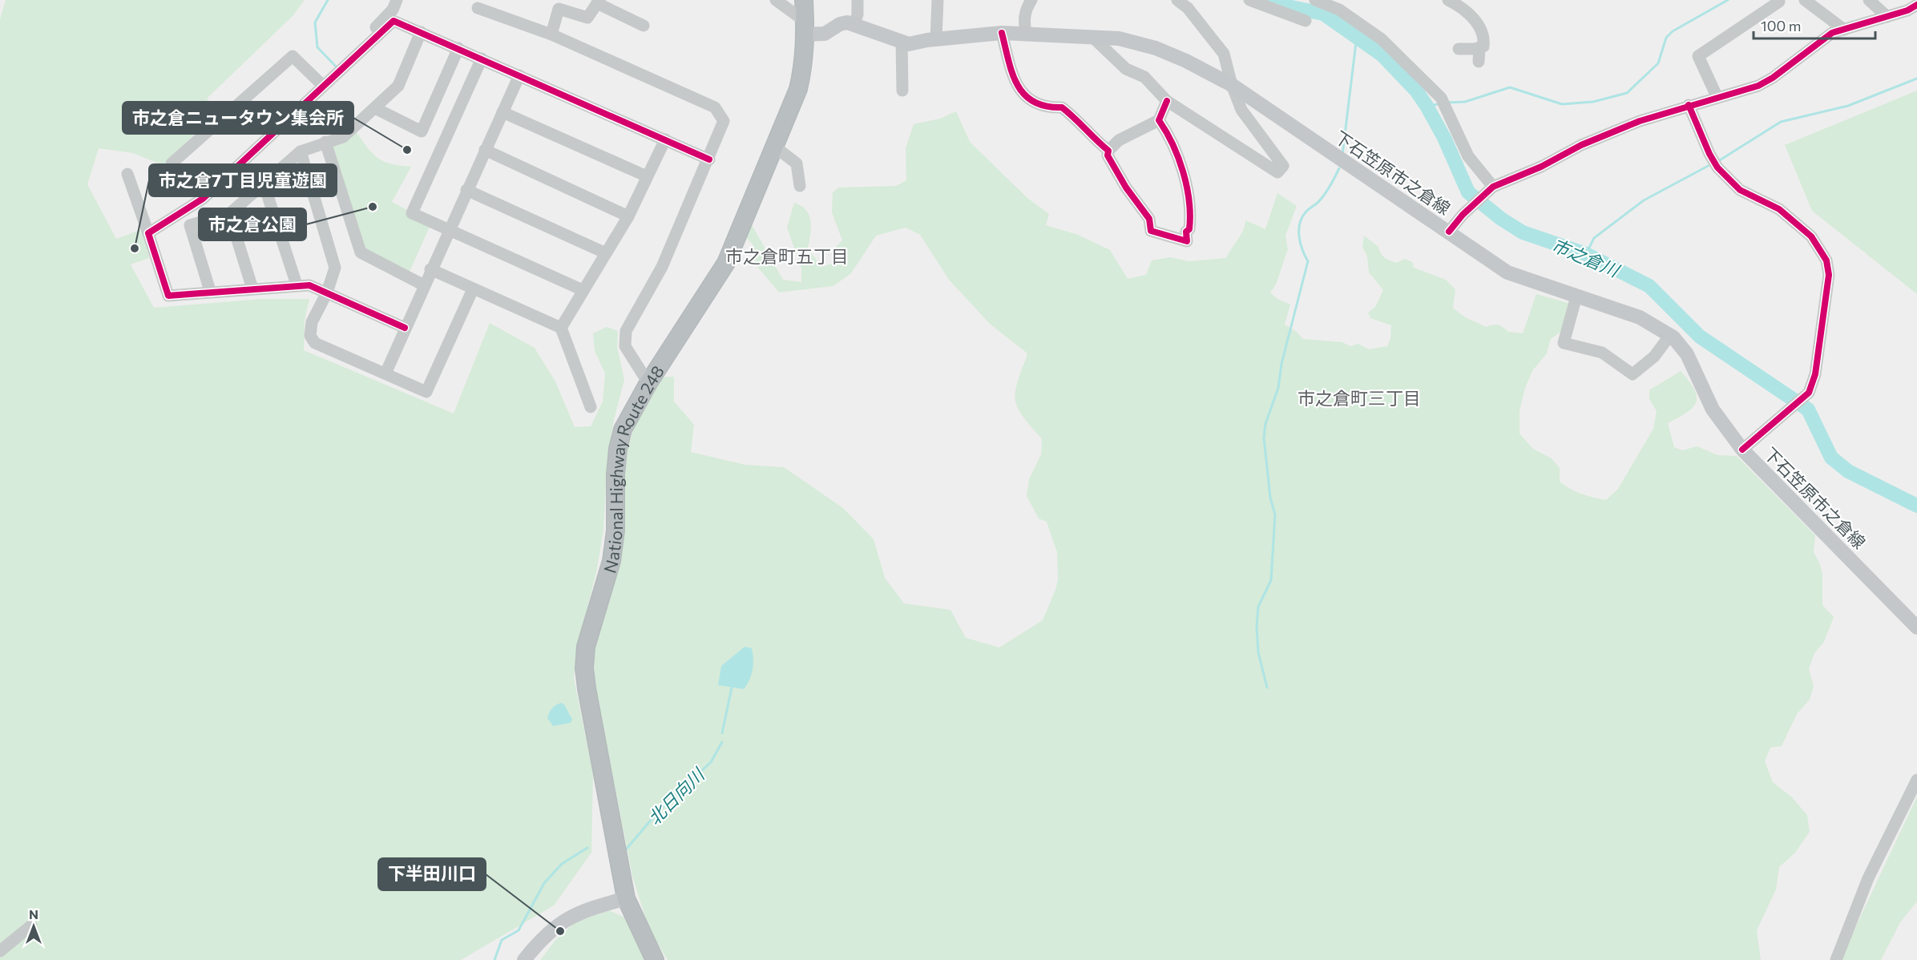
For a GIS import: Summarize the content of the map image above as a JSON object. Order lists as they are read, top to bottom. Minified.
{"streets":{"highway":["National Highway Route 248"],"main road":["下石笠原市之倉線"]},"districts":["市之倉町五丁目","市之倉町三丁目"],"water":["市之倉川","北日向川"],"places":["市之倉ニュータウン集会所","市之倉公園","市之倉7丁目児童遊園","下半田川口"],"scale_bar":"100 m","north":"top"}
